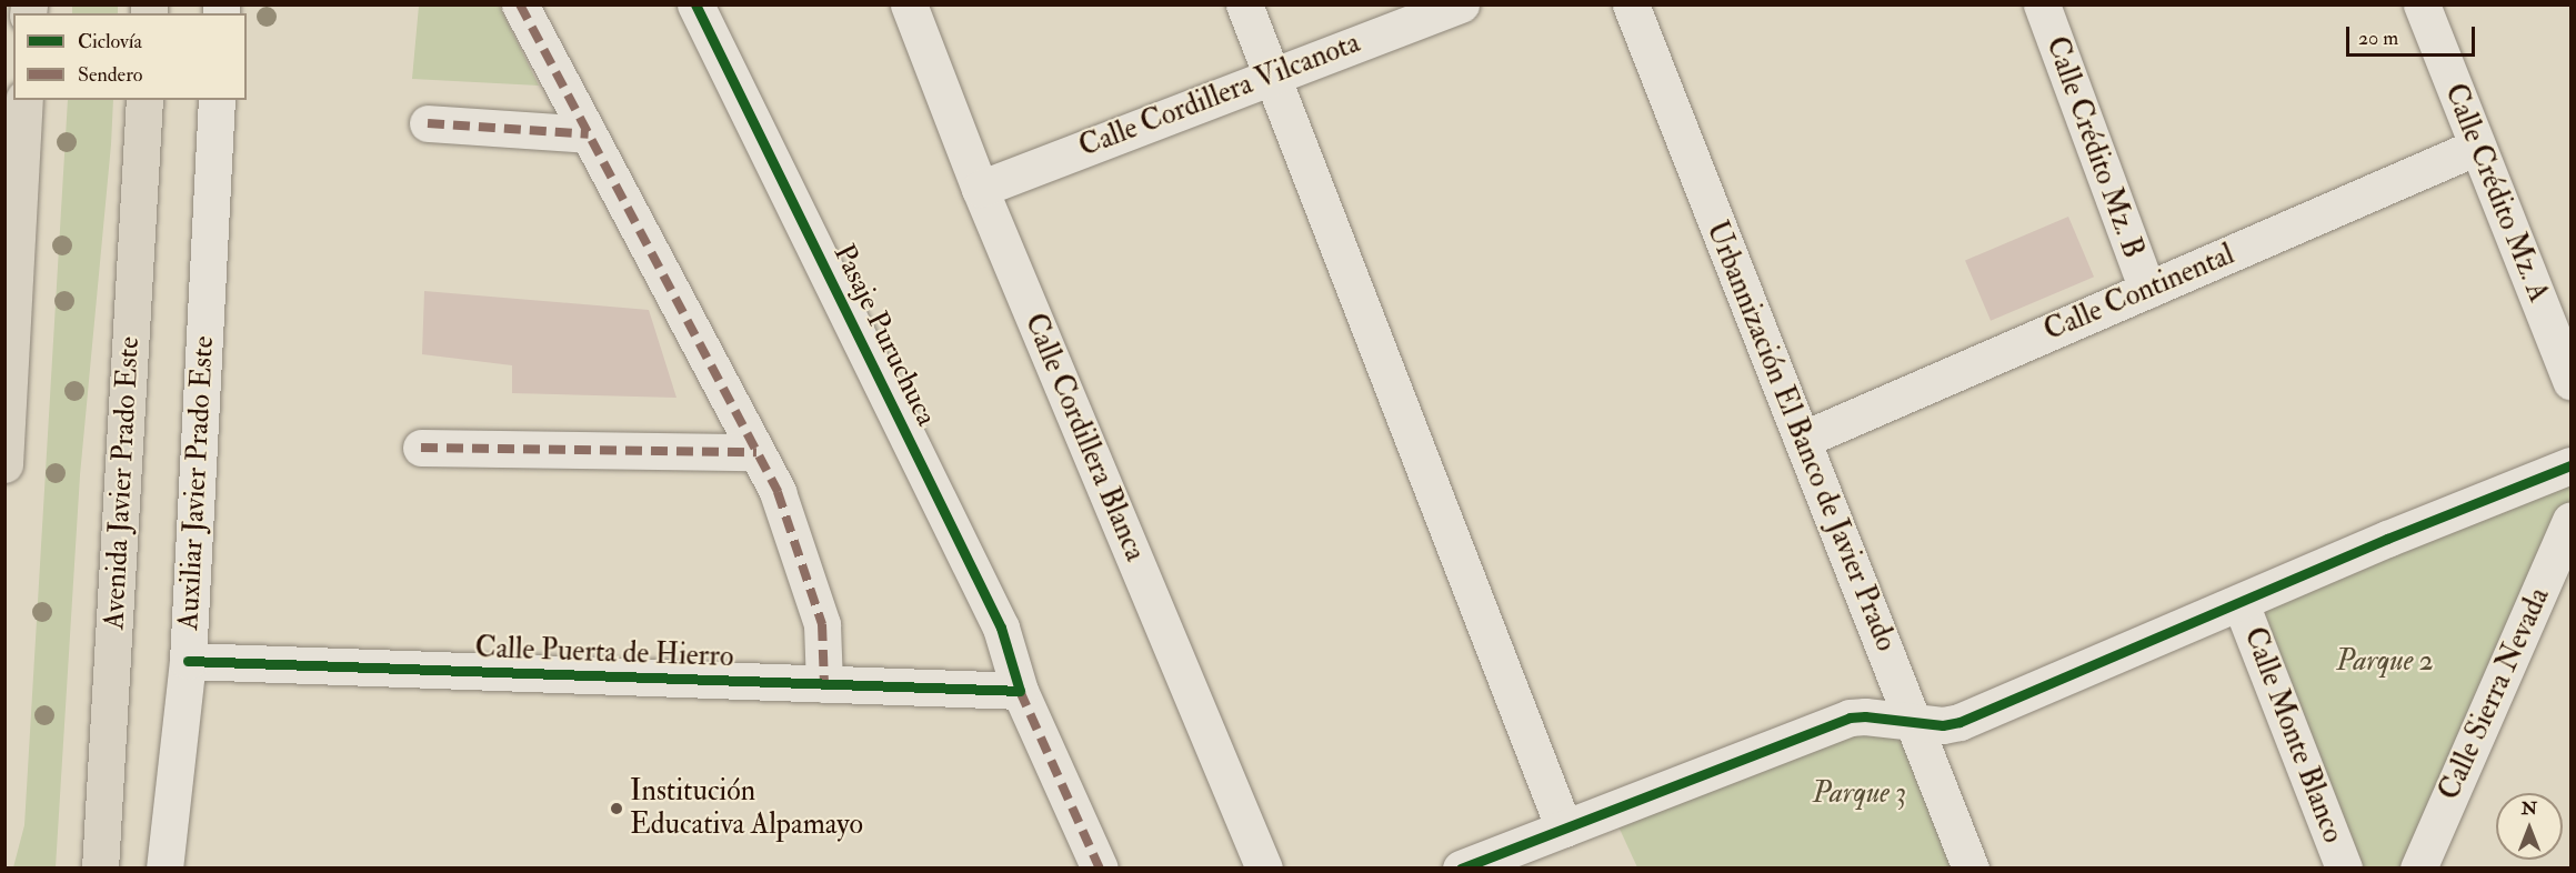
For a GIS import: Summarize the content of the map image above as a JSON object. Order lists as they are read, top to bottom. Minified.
{"streets":{"main road":["Avenida Javier Prado Este"],"street":["Calle Cordillera Vilcanota","Calle Crédito Mz. B","Calle Crédito Mz. A","Calle Continental","Pasaje Puruchuca","Urbannización El Banco de Javier Prado","Calle Cordillera Blanca","Auxiliar Javier Prado Este","Calle Puerta de Hierro","Calle Sierra Nevada","Calle Monte Blanco"]},"crossings":[["Calle Cordillera Vilcanota","Calle Cordillera Blanca"],["Calle Crédito Mz. B","Calle Continental"],["Calle Crédito Mz. A","Calle Continental"],["Calle Continental","Urbannización El Banco de Javier Prado"],["Pasaje Puruchuca","Calle Puerta de Hierro"],["Auxiliar Javier Prado Este","Calle Puerta de Hierro"]],"parks":["Parque 2","Parque 3"],"places":["Institución Educativa Alpamayo"],"legend":["Ciclovía","Sendero"],"scale_bar":"20 m","north":"top"}
